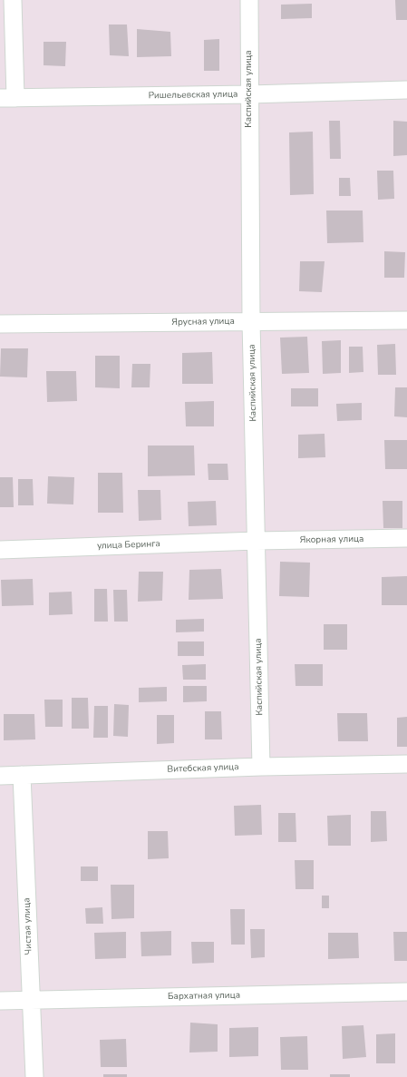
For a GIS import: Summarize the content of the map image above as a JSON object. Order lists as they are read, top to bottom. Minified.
{"streets":{"street":["Каспийская улица","Ришельевская улица","Ярусная улица","Якорная улица","улица Беринга","Витебская улица","Чистая улица","Бархатная улица"]},"crossings":[["Каспийская улица","Ришельевская улица"],["Каспийская улица","Ярусная улица"],["Каспийская улица","Якорная улица"],["Каспийская улица","улица Беринга"],["Каспийская улица","Витебская улица"],["Якорная улица","улица Беринга"],["Витебская улица","Чистая улица"],["Чистая улица","Бархатная улица"]]}
